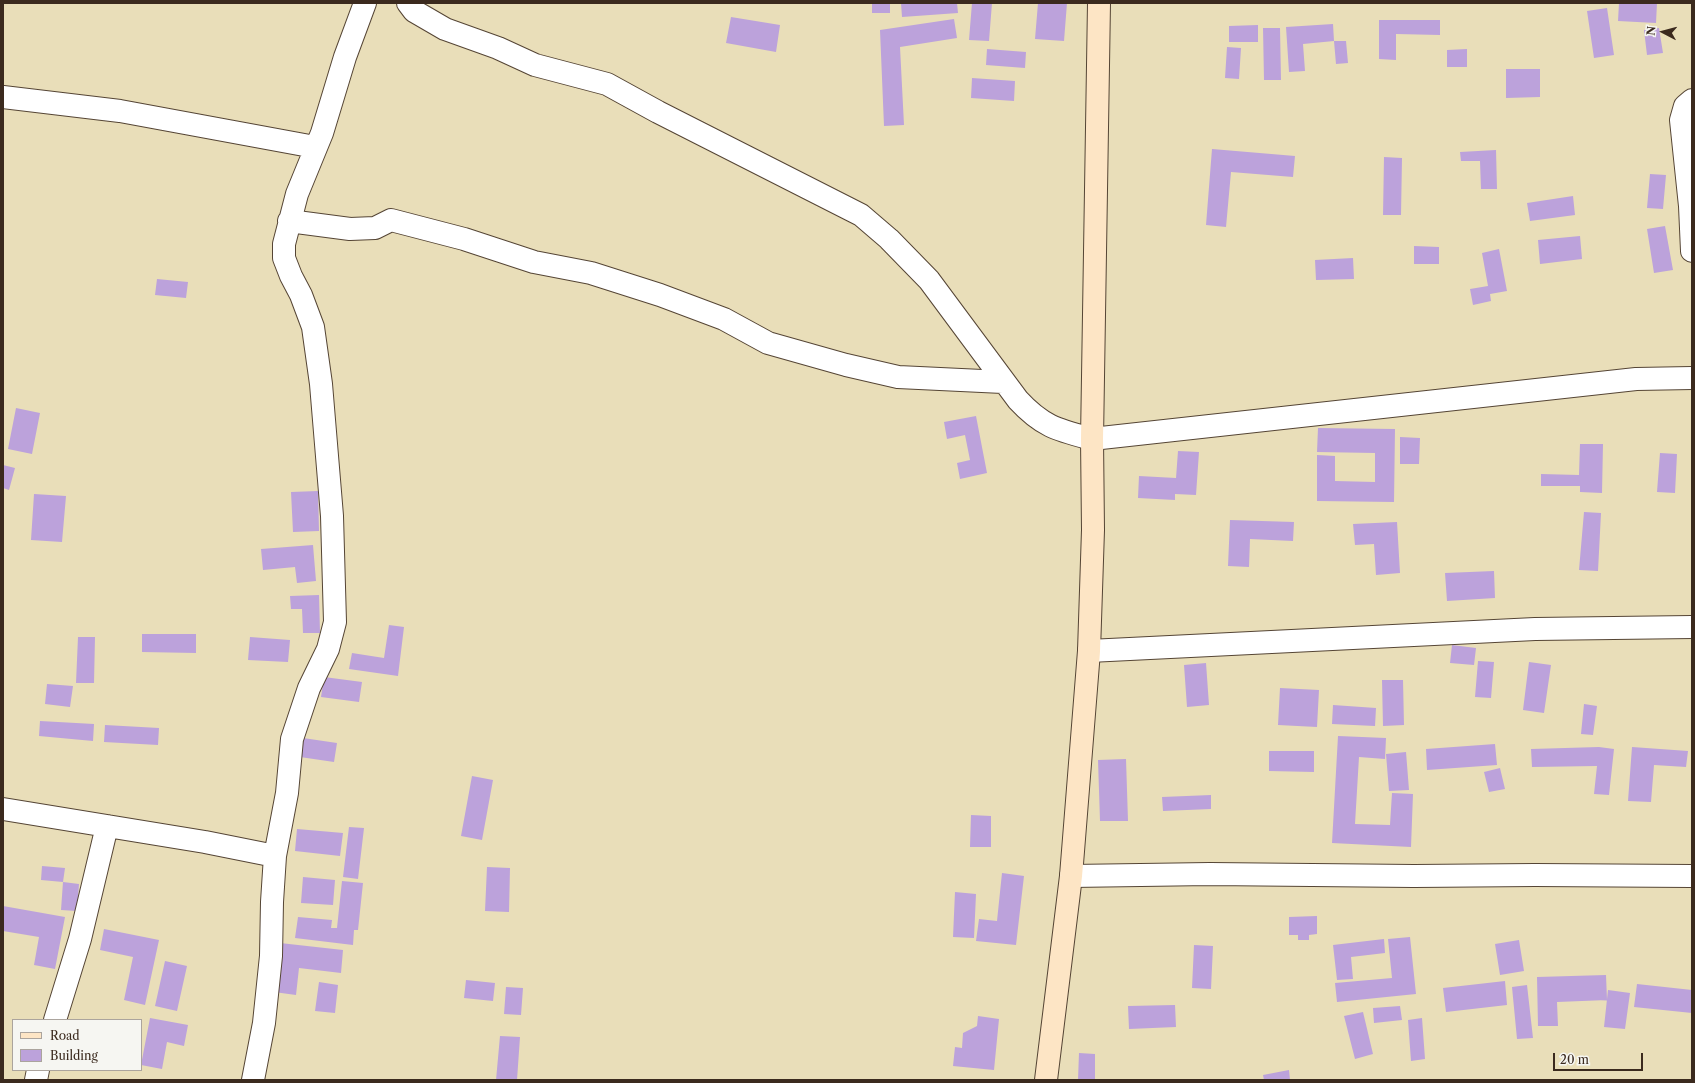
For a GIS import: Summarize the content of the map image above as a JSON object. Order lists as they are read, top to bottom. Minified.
{"legend":["Road","Building"],"scale_bar":"20 m","north":"left"}
